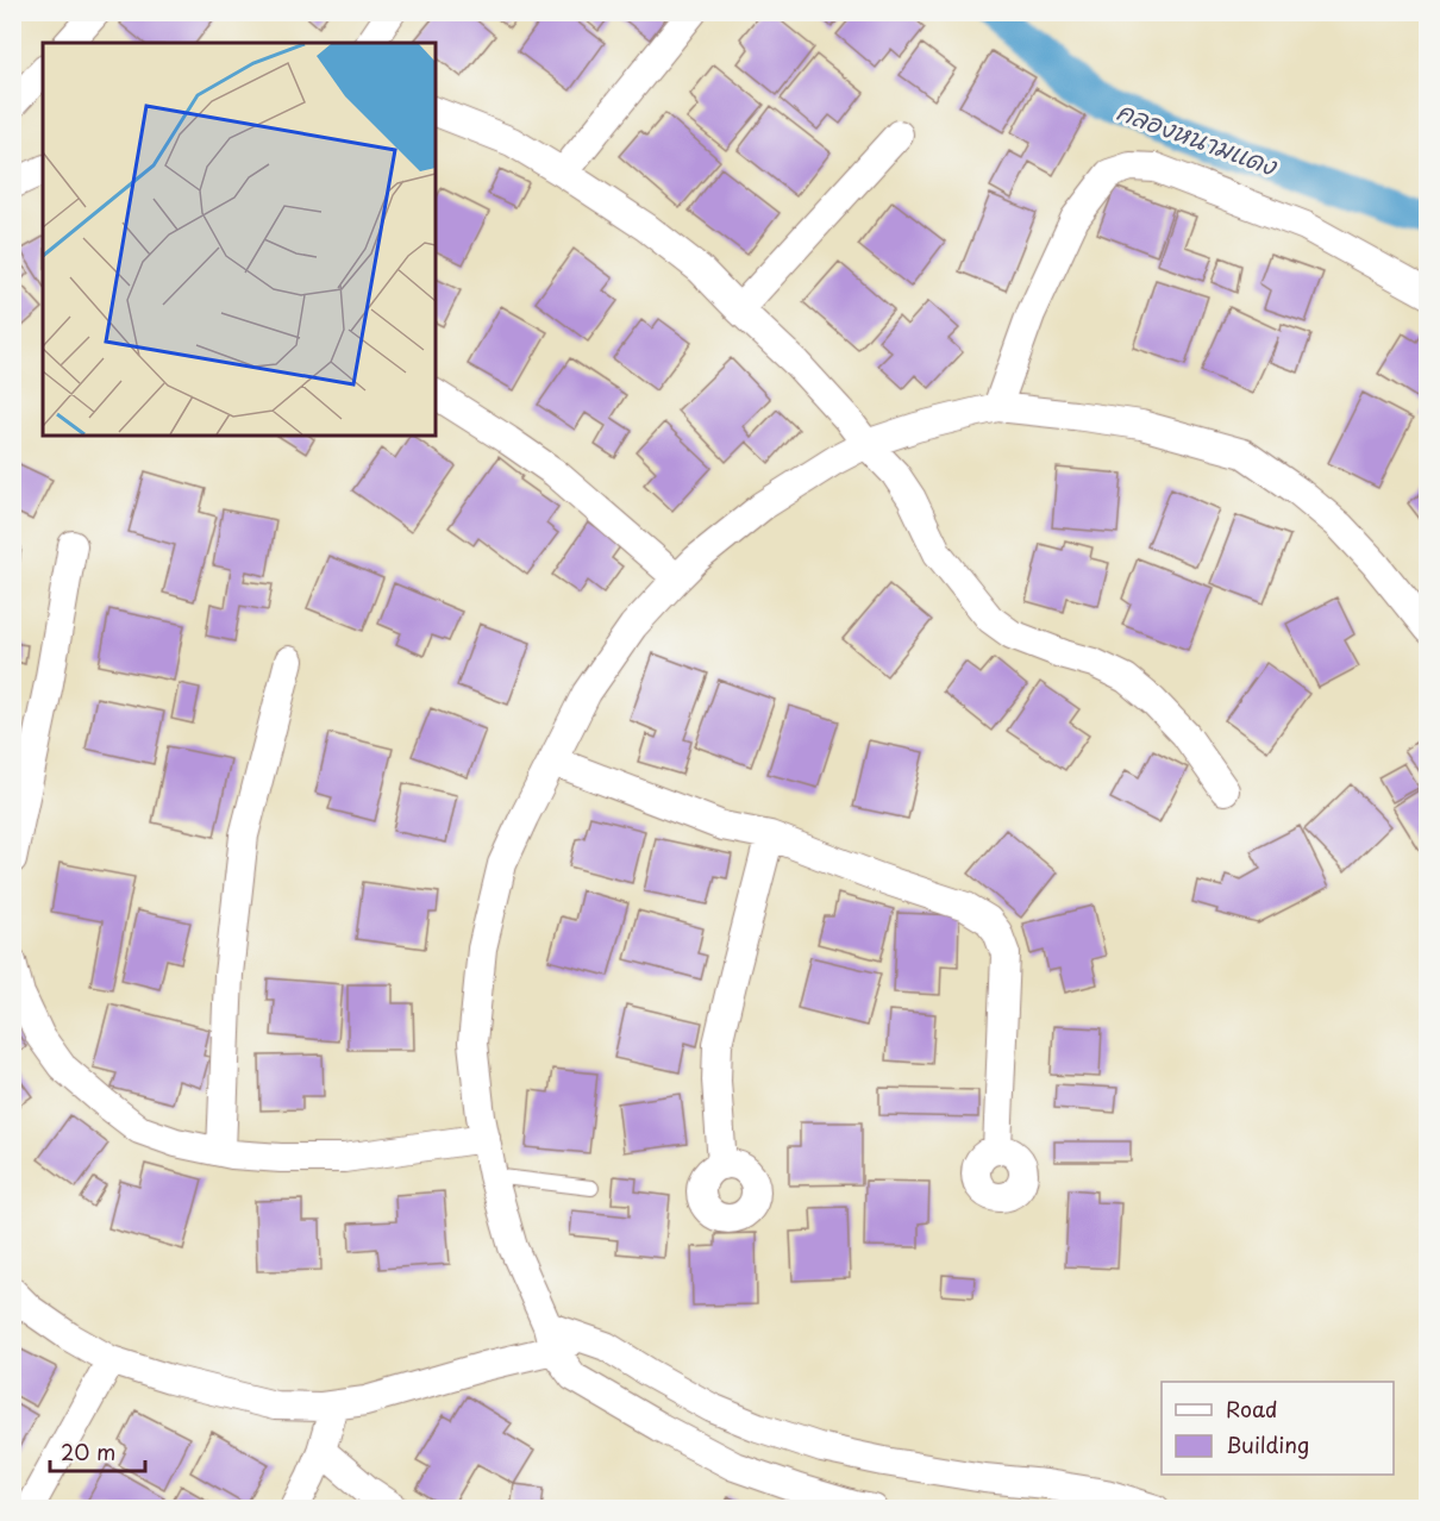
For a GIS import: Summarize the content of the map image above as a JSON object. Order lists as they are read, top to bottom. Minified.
{"water":["คลองหนามแดง"],"legend":["Road","Building"],"scale_bar":"20 m"}
